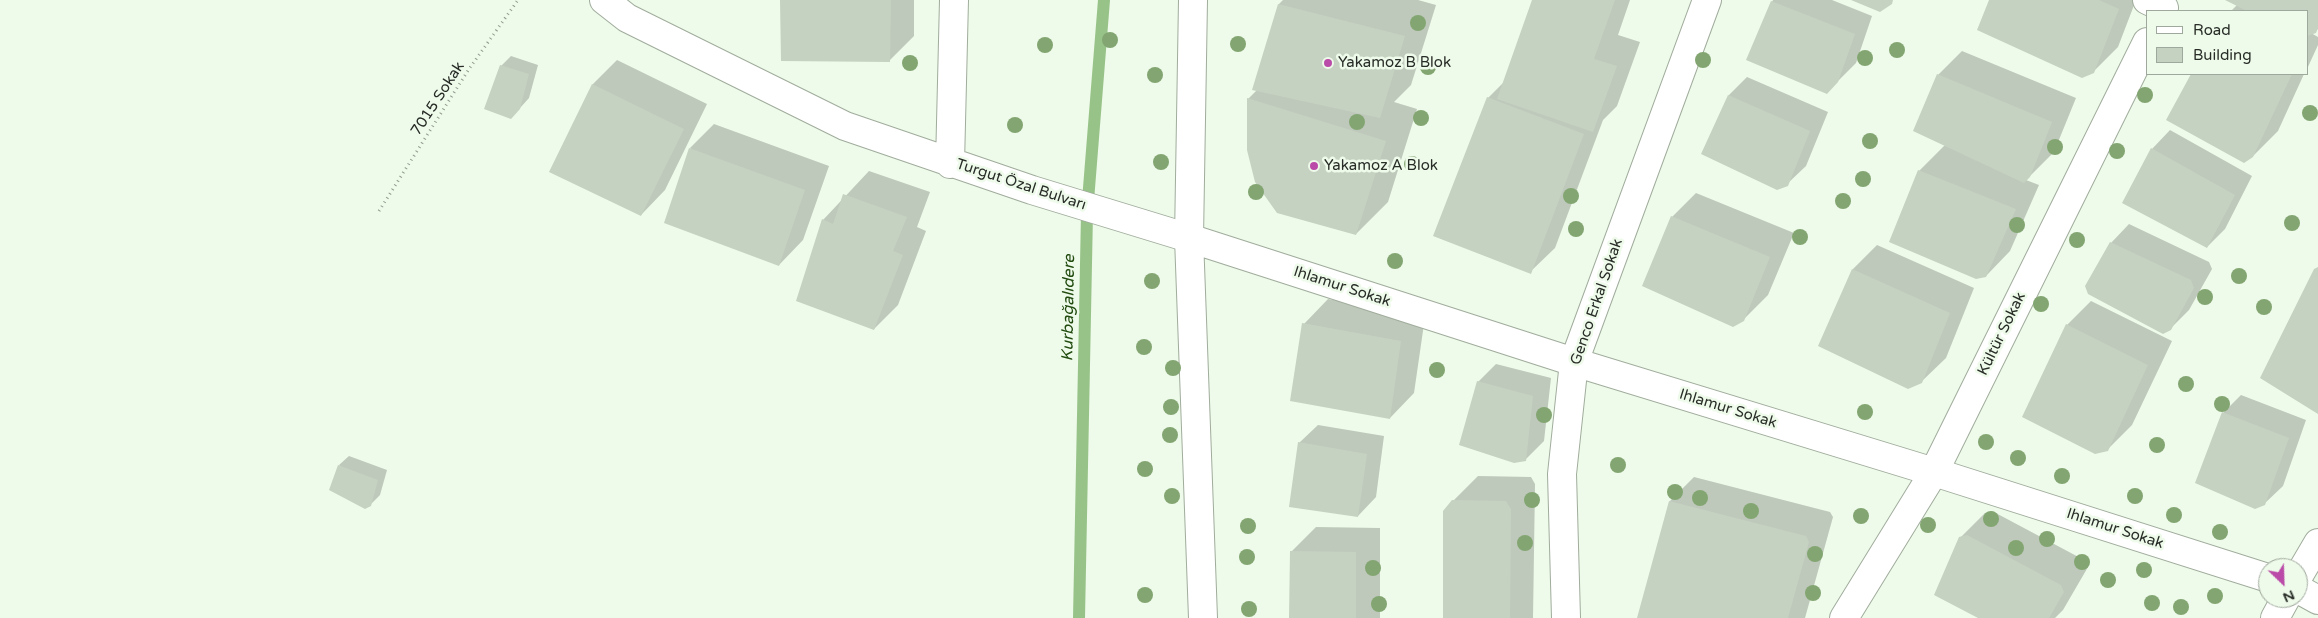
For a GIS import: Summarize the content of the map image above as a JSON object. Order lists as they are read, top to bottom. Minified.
{"streets":{"street":["Turgut Özal Bulvarı","Ihlamur Sokak","Genco Erkal Sokak","Kültür Sokak"],"path":["7015 Sokak"]},"crossings":[["Turgut Özal Bulvarı","Ihlamur Sokak"],["Ihlamur Sokak","Genco Erkal Sokak"],["Ihlamur Sokak","Kültür Sokak"]],"water":["Kurbağalıdere"],"places":["Yakamoz B Blok","Yakamoz A Blok"],"legend":["Road","Building"],"north":"bottom right"}
